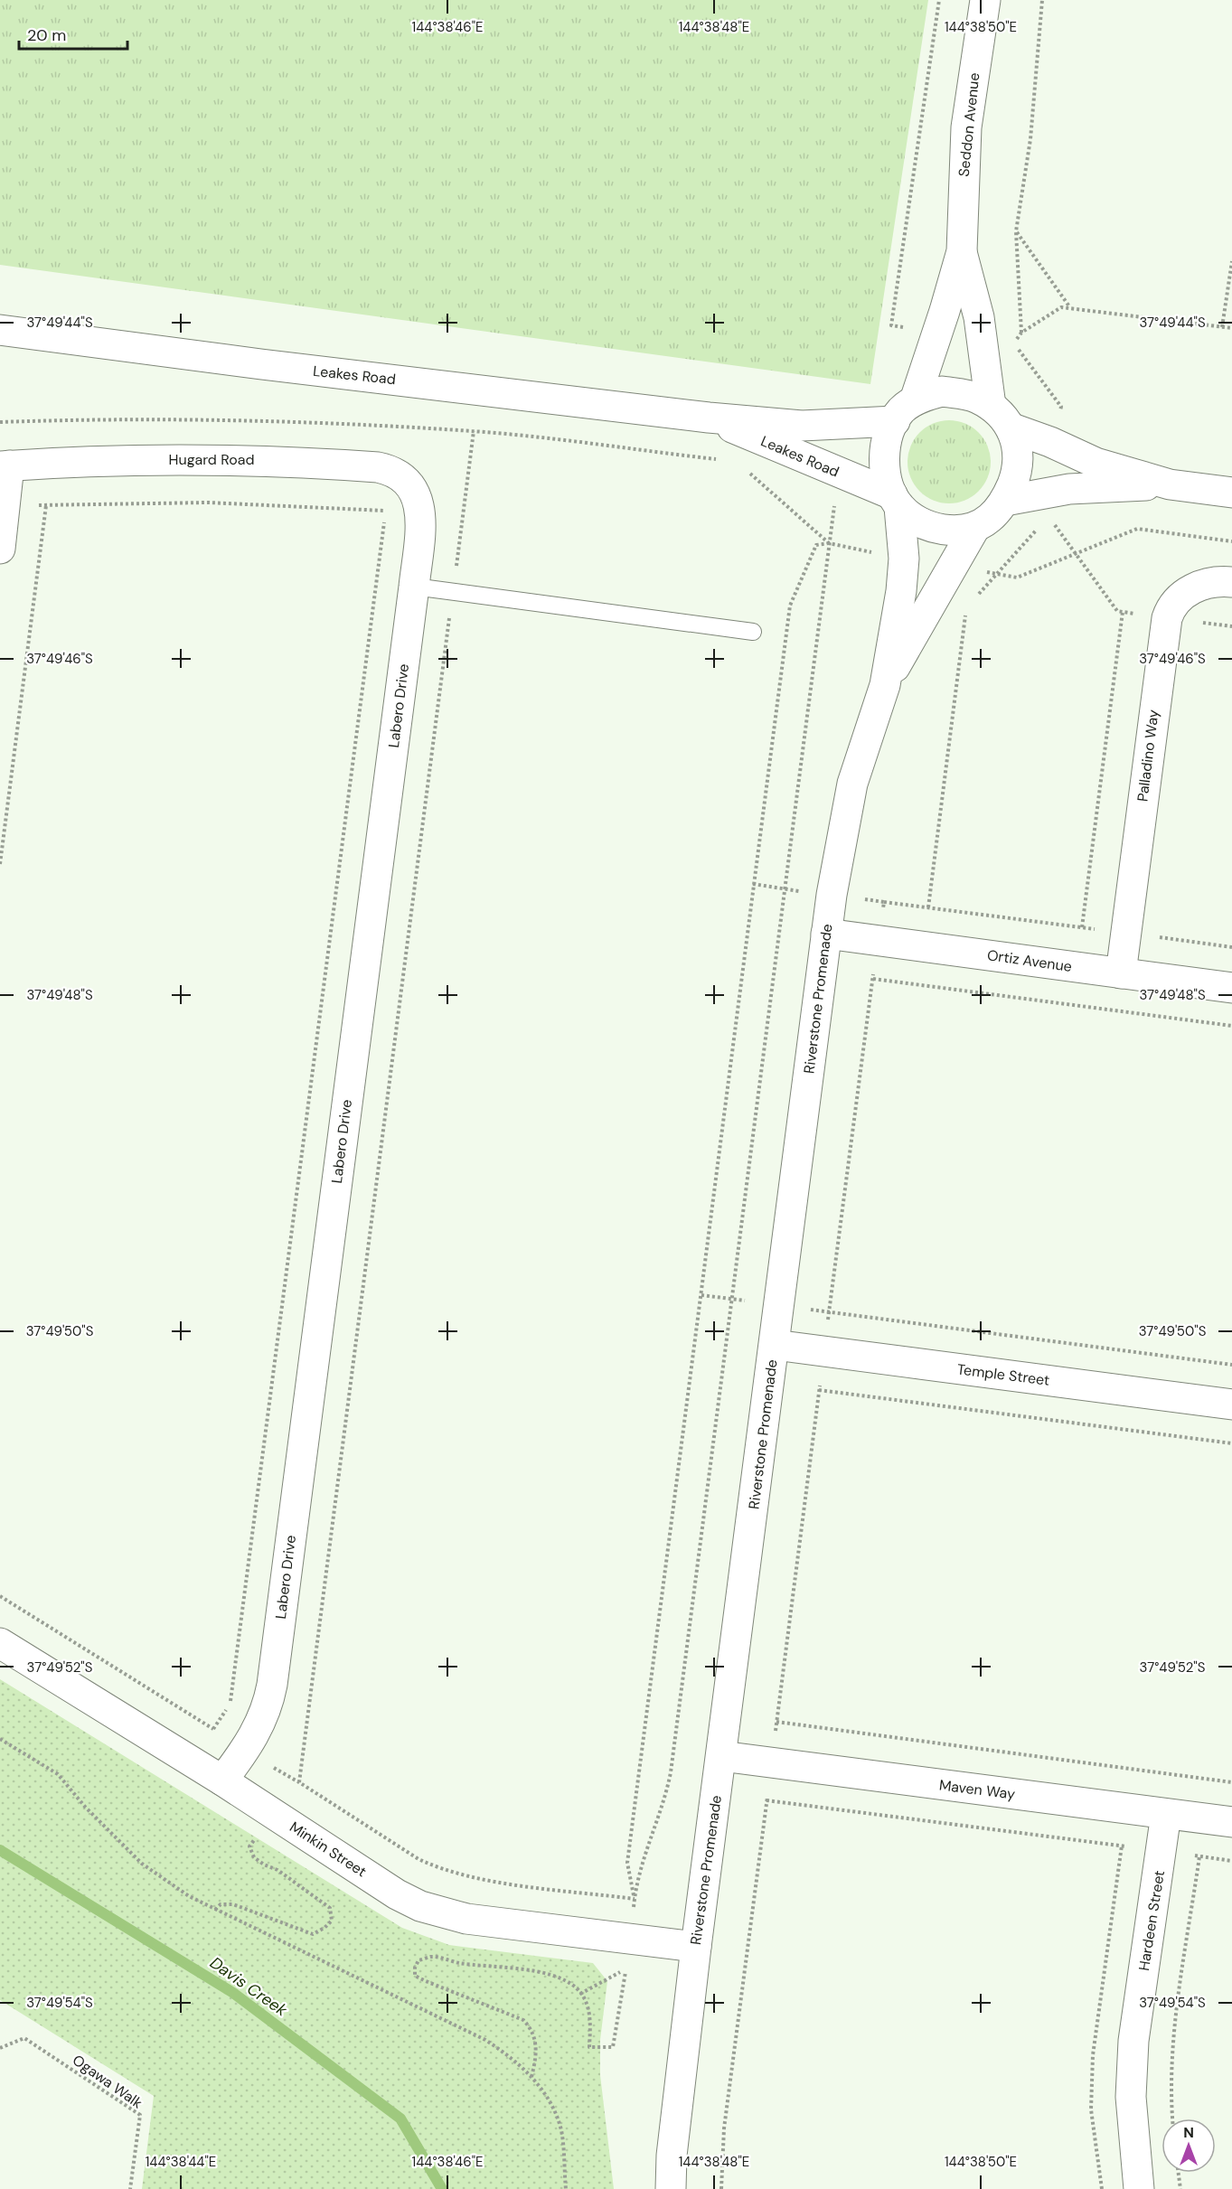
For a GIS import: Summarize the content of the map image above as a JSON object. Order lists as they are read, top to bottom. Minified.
{"streets":{"street":["Seddon Avenue","Leakes Road","Hugard Road","Labero Drive","Palladino Way","Ortiz Avenue","Riverstone Promenade","Temple Street","Maven Way","Minkin Street","Hardeen Street"],"path":["Ogawa Walk"]},"crossings":[["Seddon Avenue","Leakes Road"],["Seddon Avenue","Riverstone Promenade"],["Leakes Road","Riverstone Promenade"],["Hugard Road","Labero Drive"],["Labero Drive","Minkin Street"],["Palladino Way","Ortiz Avenue"],["Ortiz Avenue","Riverstone Promenade"],["Riverstone Promenade","Temple Street"],["Riverstone Promenade","Maven Way"],["Riverstone Promenade","Minkin Street"],["Maven Way","Hardeen Street"]],"water":["Davis Creek"],"scale_bar":"20 m","north":"top","coordinates":["144°38'46\"E","144°38'48\"E","144°38'50\"E","37°49'44\"S","37°49'46\"S","37°49'48\"S","37°49'50\"S","37°49'52\"S","37°49'54\"S","144°38'44\"E"]}
